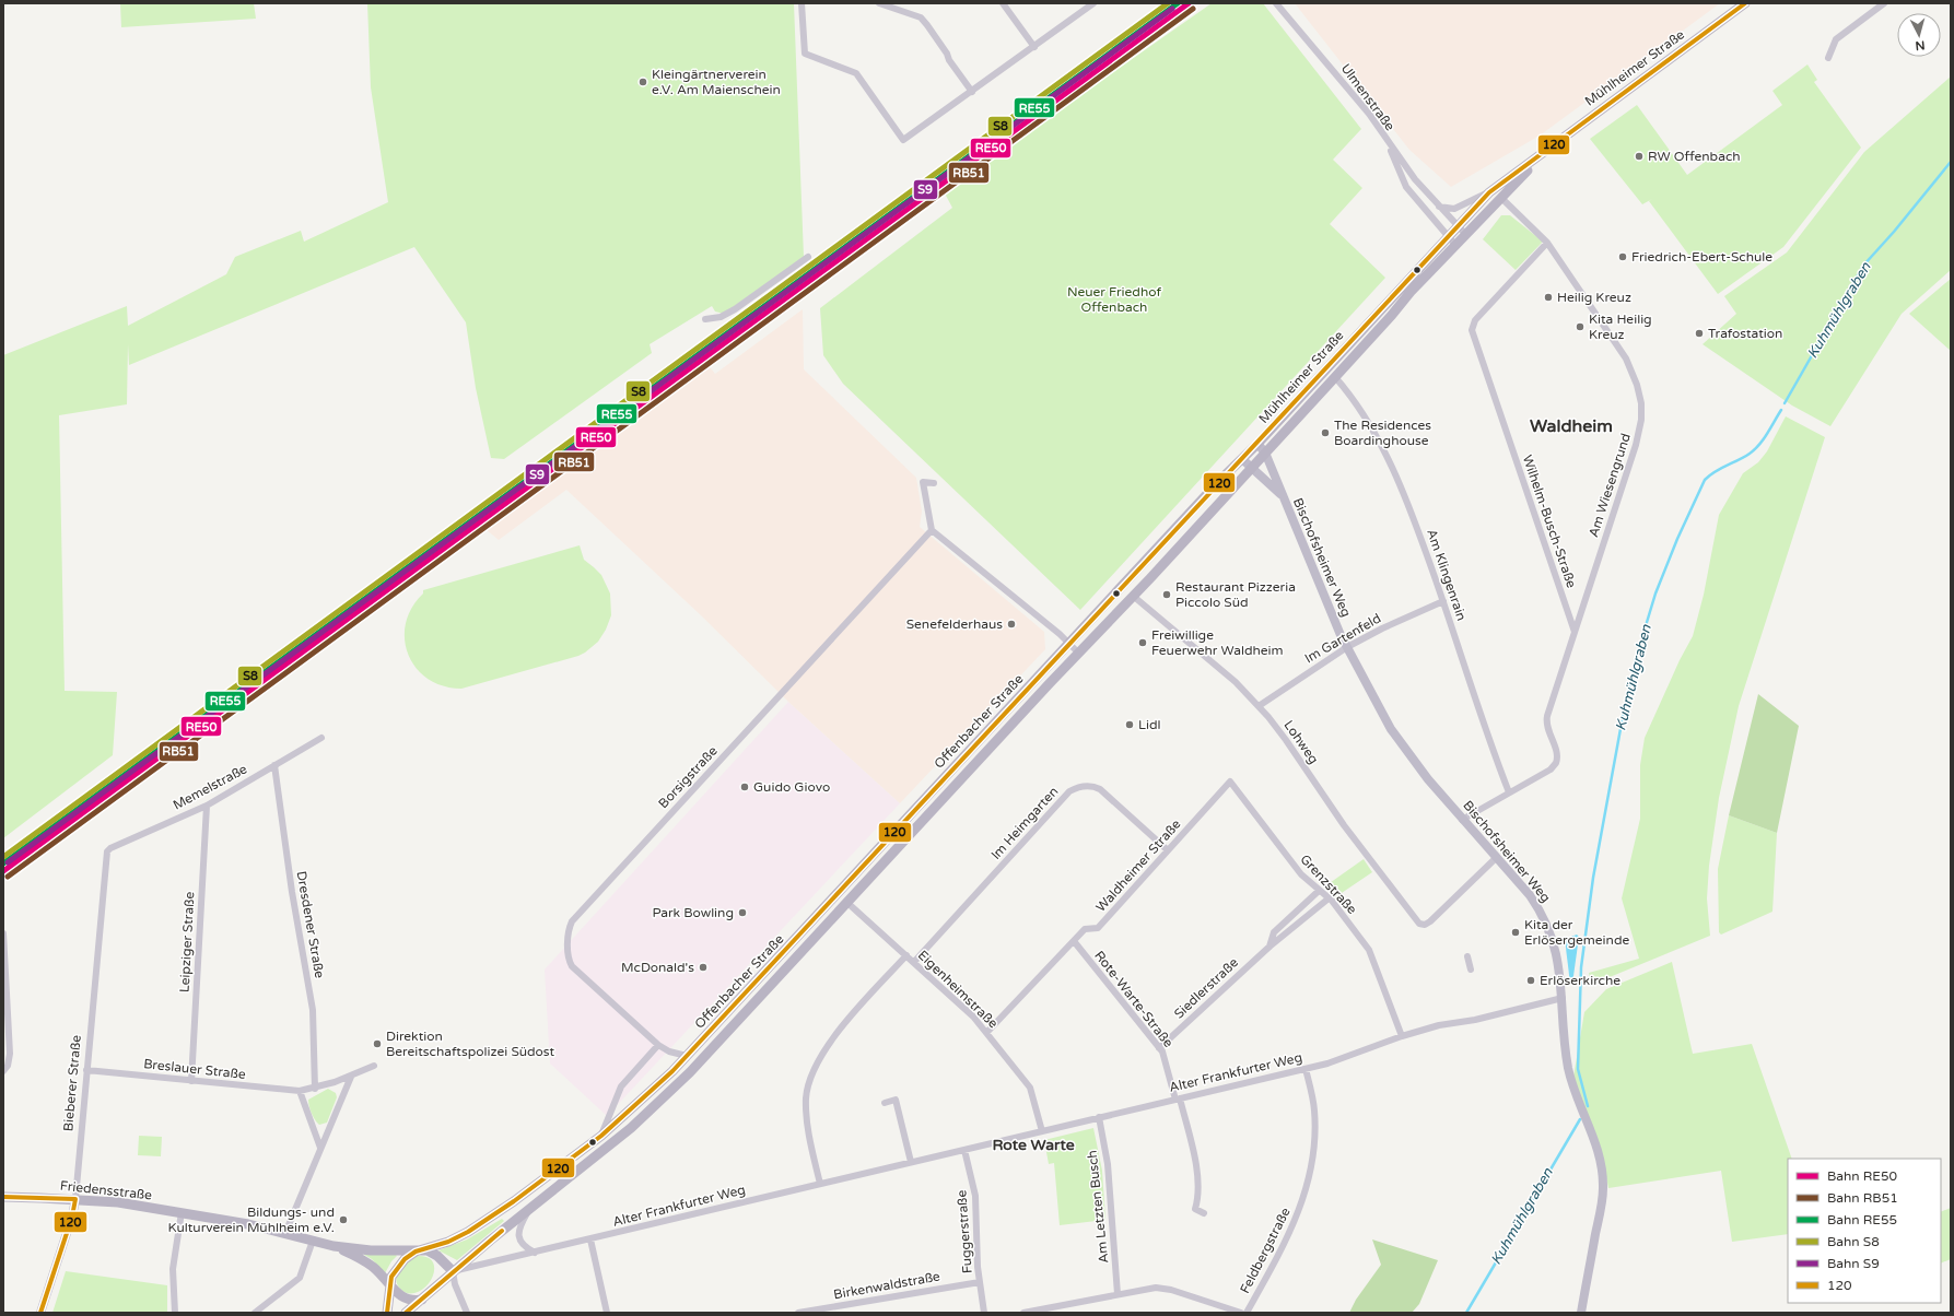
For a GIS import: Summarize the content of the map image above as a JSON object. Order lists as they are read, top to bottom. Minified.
{"streets":{"main road":["Mühlheimer Straße","Offenbacher Straße","Friedensstraße"],"street":["Ulmenstraße","Am Wiesengrund","Wilhelm-Busch-Straße","Bischofsheimer Weg","Am Klingenrain","Im Gartenfeld","Lohweg","Borsigstraße","Memelstraße","Im Heimgarten","Waldheimer Straße","Grenzstraße","Dresdener Straße","Leipziger Straße","Siedlerstraße","Eigenheimstraße","Rote-Warte-Straße","Breslauer Straße","Alter Frankfurter Weg","Bieberer Straße","Am Letzten Busch","Fuggerstraße","Feldbergstraße","Birkenwaldstraße"]},"crossings":[["Mühlheimer Straße","Ulmenstraße"],["Mühlheimer Straße","Am Wiesengrund"],["Mühlheimer Straße","Bischofsheimer Weg"],["Mühlheimer Straße","Am Klingenrain"],["Mühlheimer Straße","Offenbacher Straße"],["Mühlheimer Straße","Lohweg"],["Am Wiesengrund","Wilhelm-Busch-Straße"],["Am Wiesengrund","Am Klingenrain"],["Bischofsheimer Weg","Im Gartenfeld"],["Bischofsheimer Weg","Lohweg"],["Bischofsheimer Weg","Alter Frankfurter Weg"],["Am Klingenrain","Im Gartenfeld"],["Im Gartenfeld","Lohweg"],["Offenbacher Straße","Borsigstraße"],["Offenbacher Straße","Eigenheimstraße"],["Offenbacher Straße","Alter Frankfurter Weg"],["Offenbacher Straße","Friedensstraße"],["Memelstraße","Dresdener Straße"],["Memelstraße","Leipziger Straße"],["Memelstraße","Bieberer Straße"],["Im Heimgarten","Waldheimer Straße"],["Im Heimgarten","Eigenheimstraße"],["Waldheimer Straße","Grenzstraße"],["Waldheimer Straße","Eigenheimstraße"],["Waldheimer Straße","Rote-Warte-Straße"],["Grenzstraße","Siedlerstraße"],["Grenzstraße","Alter Frankfurter Weg"],["Dresdener Straße","Breslauer Straße"],["Leipziger Straße","Breslauer Straße"],["Siedlerstraße","Rote-Warte-Straße"],["Eigenheimstraße","Alter Frankfurter Weg"],["Rote-Warte-Straße","Alter Frankfurter Weg"],["Breslauer Straße","Bieberer Straße"],["Alter Frankfurter Weg","Friedensstraße"],["Alter Frankfurter Weg","Am Letzten Busch"],["Alter Frankfurter Weg","Fuggerstraße"],["Alter Frankfurter Weg","Feldbergstraße"],["Bieberer Straße","Friedensstraße"],["Fuggerstraße","Birkenwaldstraße"]],"districts":["Waldheim","Rote Warte"],"water":["Kuhmühlgraben"],"parks":["Neuer Friedhof Offenbach"],"places":["Kleingärtnerverein e.V. Am Maienschein","RW Offenbach","Friedrich-Ebert-Schule","Heilig Kreuz","Kita Heilig Kreuz","Trafostation","The Residences Boardinghouse","Restaurant Pizzeria Piccolo Süd","Senefelderhaus","Freiwillige Feuerwehr Waldheim","Lidl","Guido Giovo","Park Bowling","Kita der Erlösergemeinde","McDonald's","Erlöserkirche","Direktion Bereitschaftspolizei Südost","Bildungs- und Kulturverein Mühlheim e.V."],"lines":["rail line RE50","rail line RE55","rail line S8","transit line 120","rail line RB51","rail line S9"],"legend":["Bahn RE50","Bahn RB51","Bahn RE55","Bahn S8","Bahn S9","120"],"north":"bottom"}
